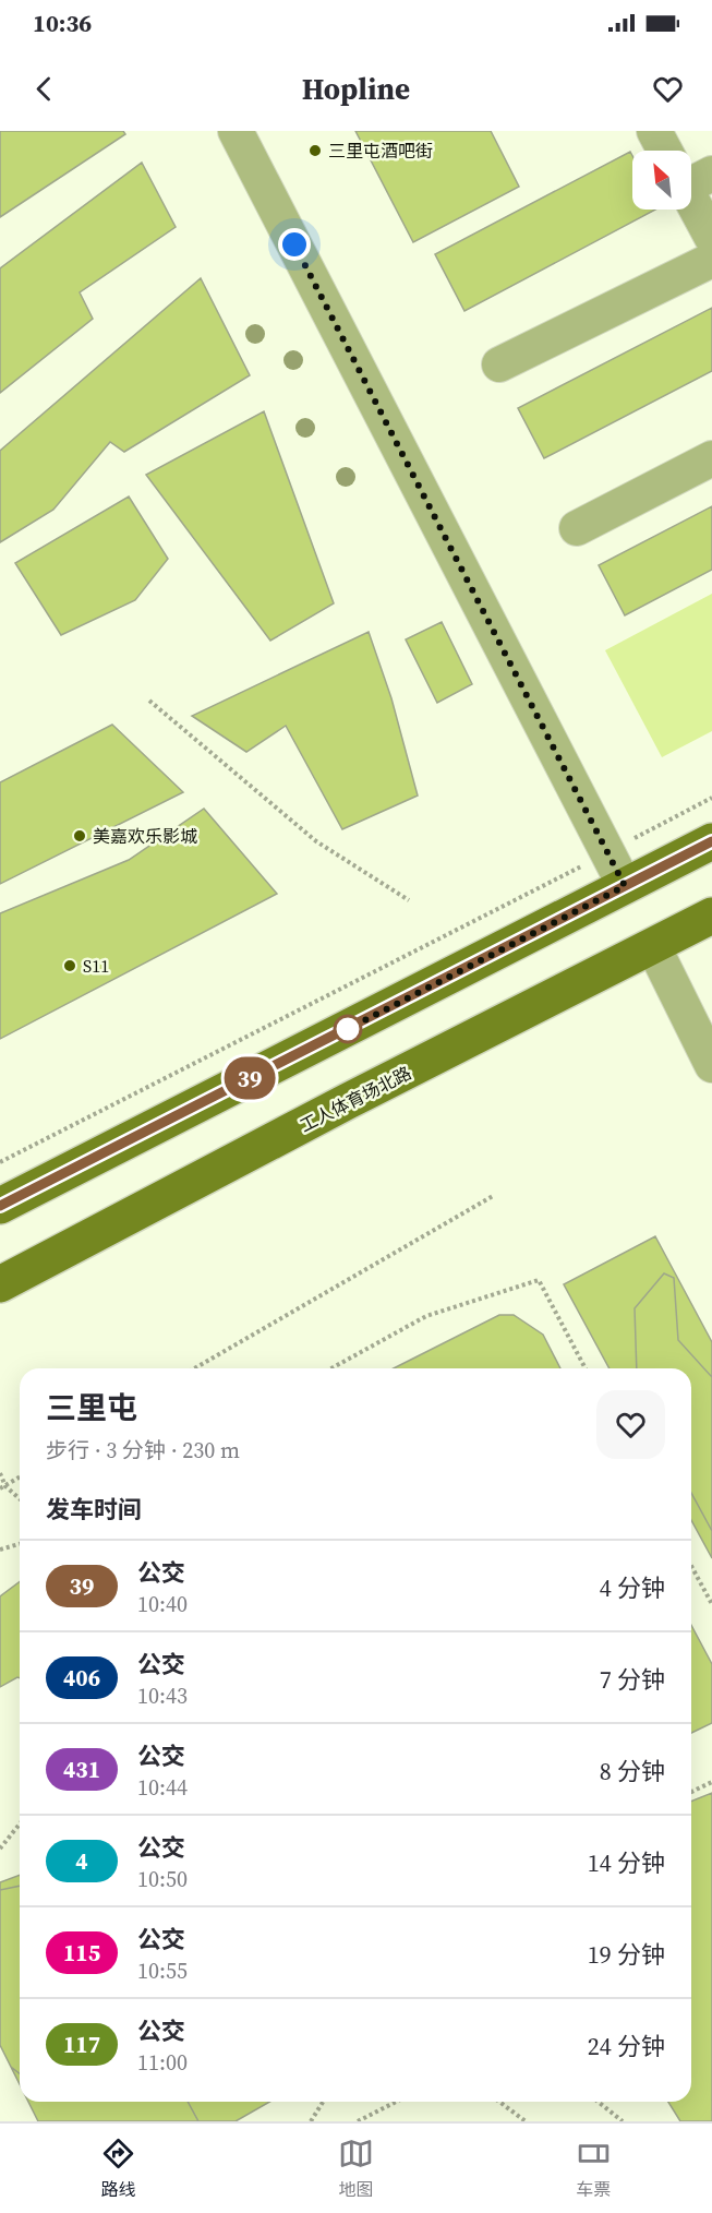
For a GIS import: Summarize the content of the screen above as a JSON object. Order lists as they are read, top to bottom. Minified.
{"streets":{"main road":["工人体育场北路"]},"places":["三里屯酒吧街","美嘉欢乐影城","S11"],"lines":["bus line 39"],"north":"top left","page":{"status":"10:36","header":"Hopline","on_map":"39","heading":[["三里屯","步行 · 3 分钟 · 230 m"],"发车时间"],"list":[{"mark":"39","name":"公交","note":"10:40","value":"4 分钟"},{"mark":"406","name":"公交","note":"10:43","value":"7 分钟"},{"mark":"431","name":"公交","note":"10:44","value":"8 分钟"},{"mark":"4","name":"公交","note":"10:50","value":"14 分钟"},{"mark":"115","name":"公交","note":"10:55","value":"19 分钟"},{"mark":"117","name":"公交","note":"11:00","value":"24 分钟"}],"tabs":["路线","地图","车票"]}}
